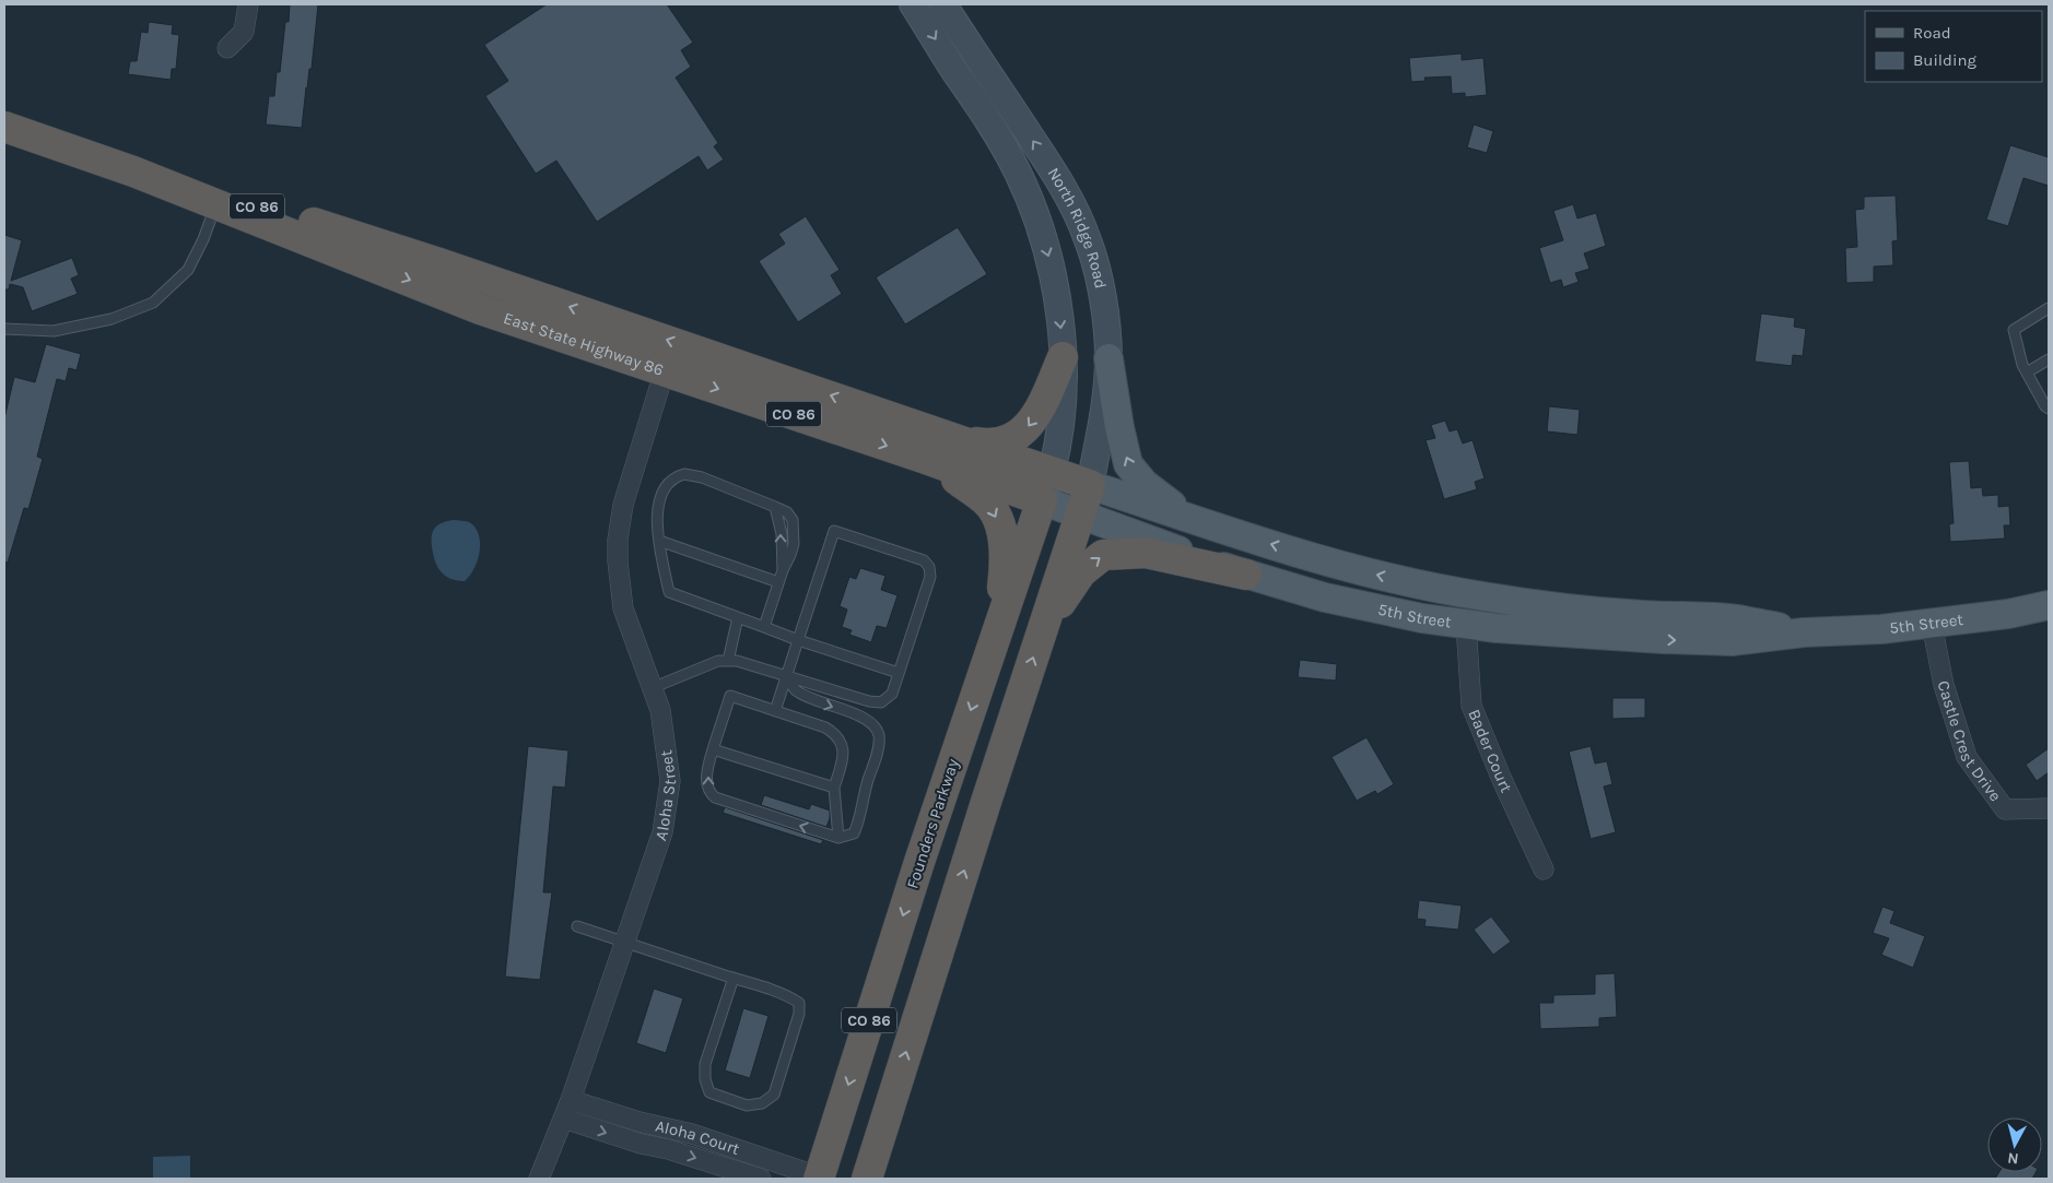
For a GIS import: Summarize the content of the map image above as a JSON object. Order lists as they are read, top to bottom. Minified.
{"streets":{"highway":["CO 86","East State Highway 86","5th Street","Founders Parkway"],"main road":["North Ridge Road"],"street":["Castle Crest Drive","Bader Court","Aloha Street","Aloha Court"]},"crossings":[["CO 86","North Ridge Road"],["CO 86","East State Highway 86"],["CO 86","5th Street"],["CO 86","Founders Parkway"],["North Ridge Road","East State Highway 86"],["North Ridge Road","5th Street"],["North Ridge Road","Founders Parkway"],["East State Highway 86","5th Street"],["East State Highway 86","Aloha Street"],["East State Highway 86","Founders Parkway"],["5th Street","Castle Crest Drive"],["5th Street","Bader Court"],["5th Street","Founders Parkway"],["Aloha Street","Aloha Court"],["Founders Parkway","Aloha Court"]],"one_way":["Founders Parkway"],"legend":["Road","Building"],"north":"bottom"}
